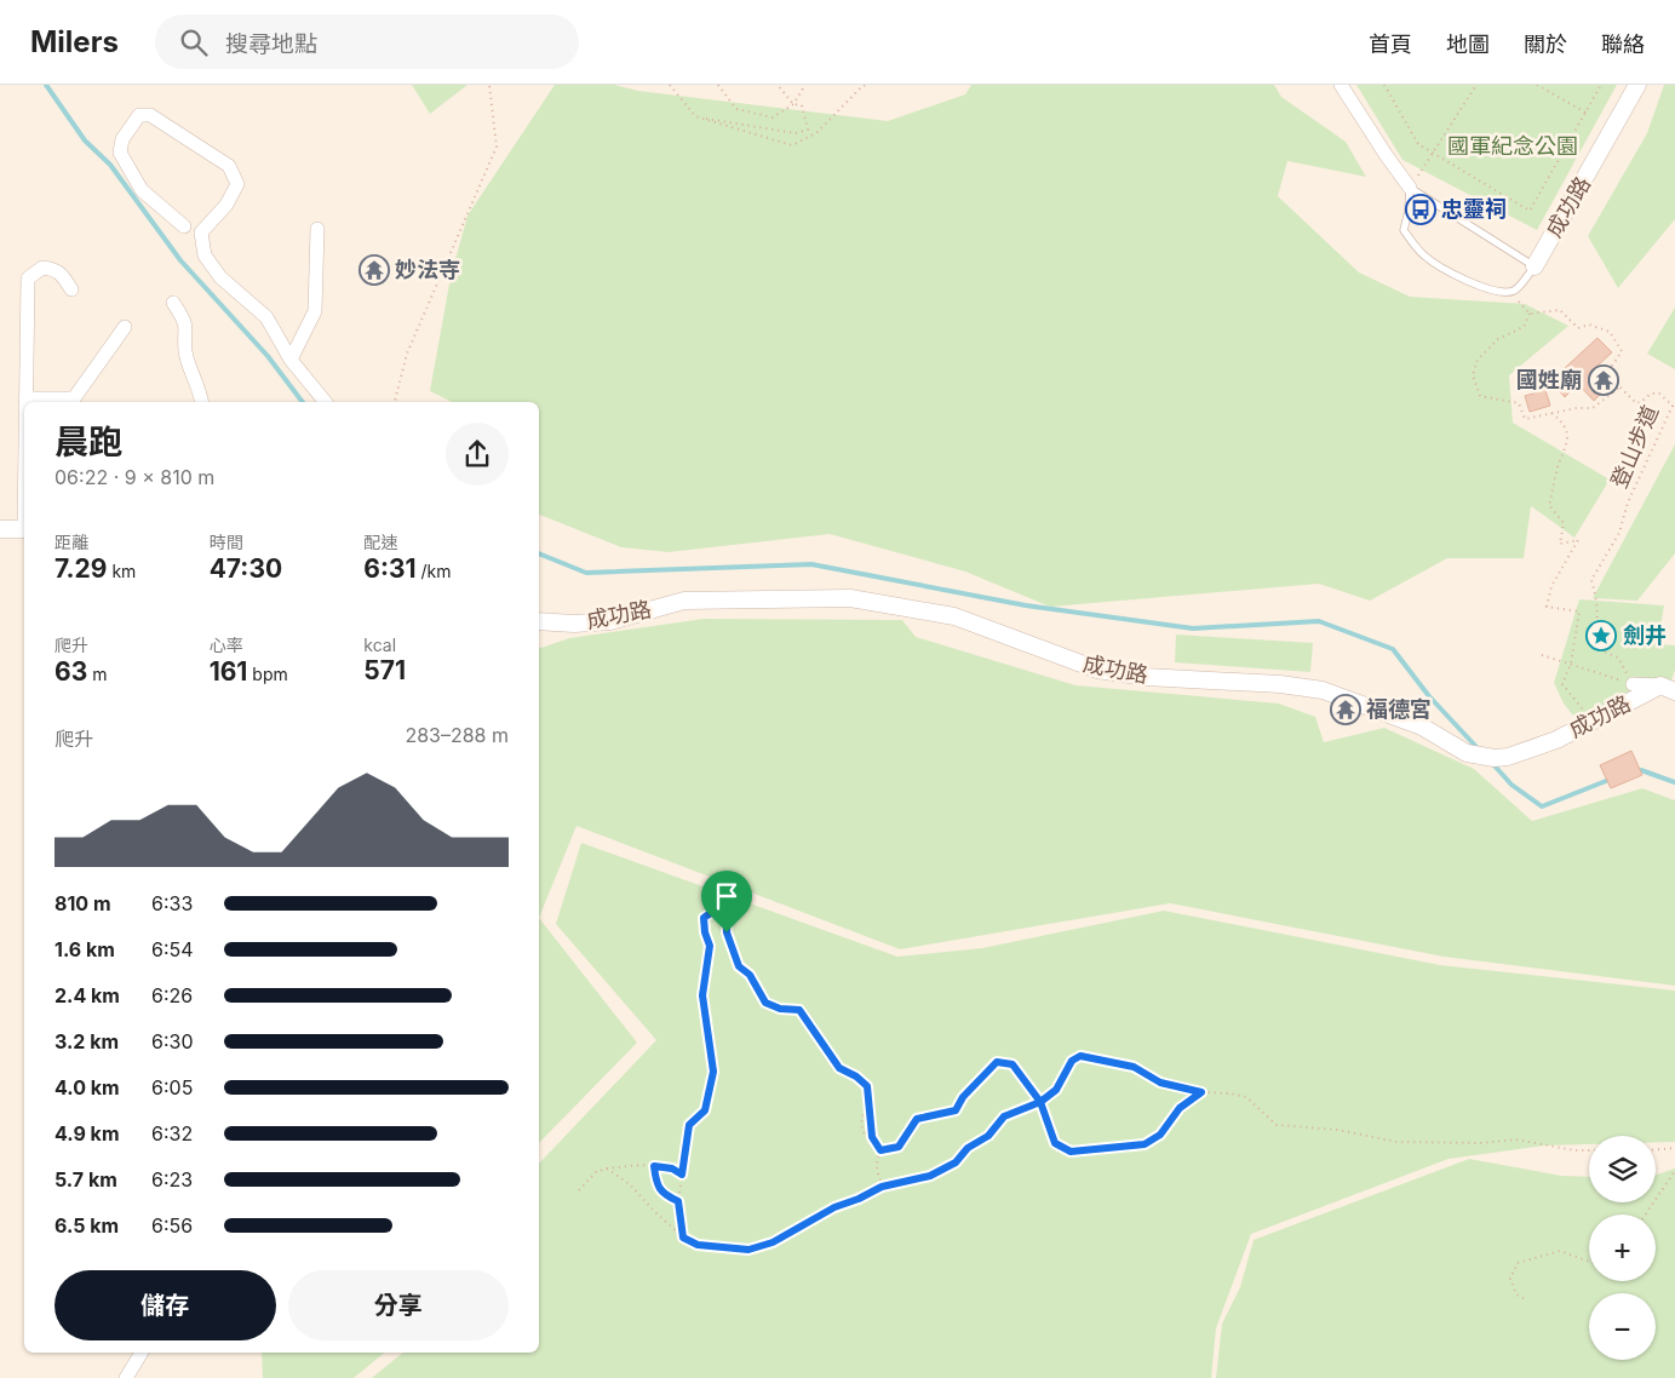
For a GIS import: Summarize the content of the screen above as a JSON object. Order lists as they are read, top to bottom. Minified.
{"streets":{"street":["成功路"],"path":["登山步道"]},"parks":["國軍紀念公園"],"places":{"bus stop":["忠靈祠"],"temple":["妙法寺","國姓廟","福德宮"],"place":["劍井"]},"page":{"header":"Milers","search":"搜尋地點","nav":["首頁","地圖","關於","聯絡"],"heading":["晨跑","06:22 · 9 × 810 m"],"stats":[["距離","7.29 km"],["時間","47:30"],["配速","6:31 /km"],["爬升","63 m"],["心率","161 bpm"],["kcal","571"]],"chart":["爬升","283–288 m"],"list":[{"name":"810 m","note":"6:33"},{"name":"1.6 km","note":"6:54"},{"name":"2.4 km","note":"6:26"},{"name":"3.2 km","note":"6:30"},{"name":"4.0 km","note":"6:05"},{"name":"4.9 km","note":"6:32"},{"name":"5.7 km","note":"6:23"},{"name":"6.5 km","note":"6:56"}],"map_buttons":["+","−"],"buttons":["儲存","分享"]}}
